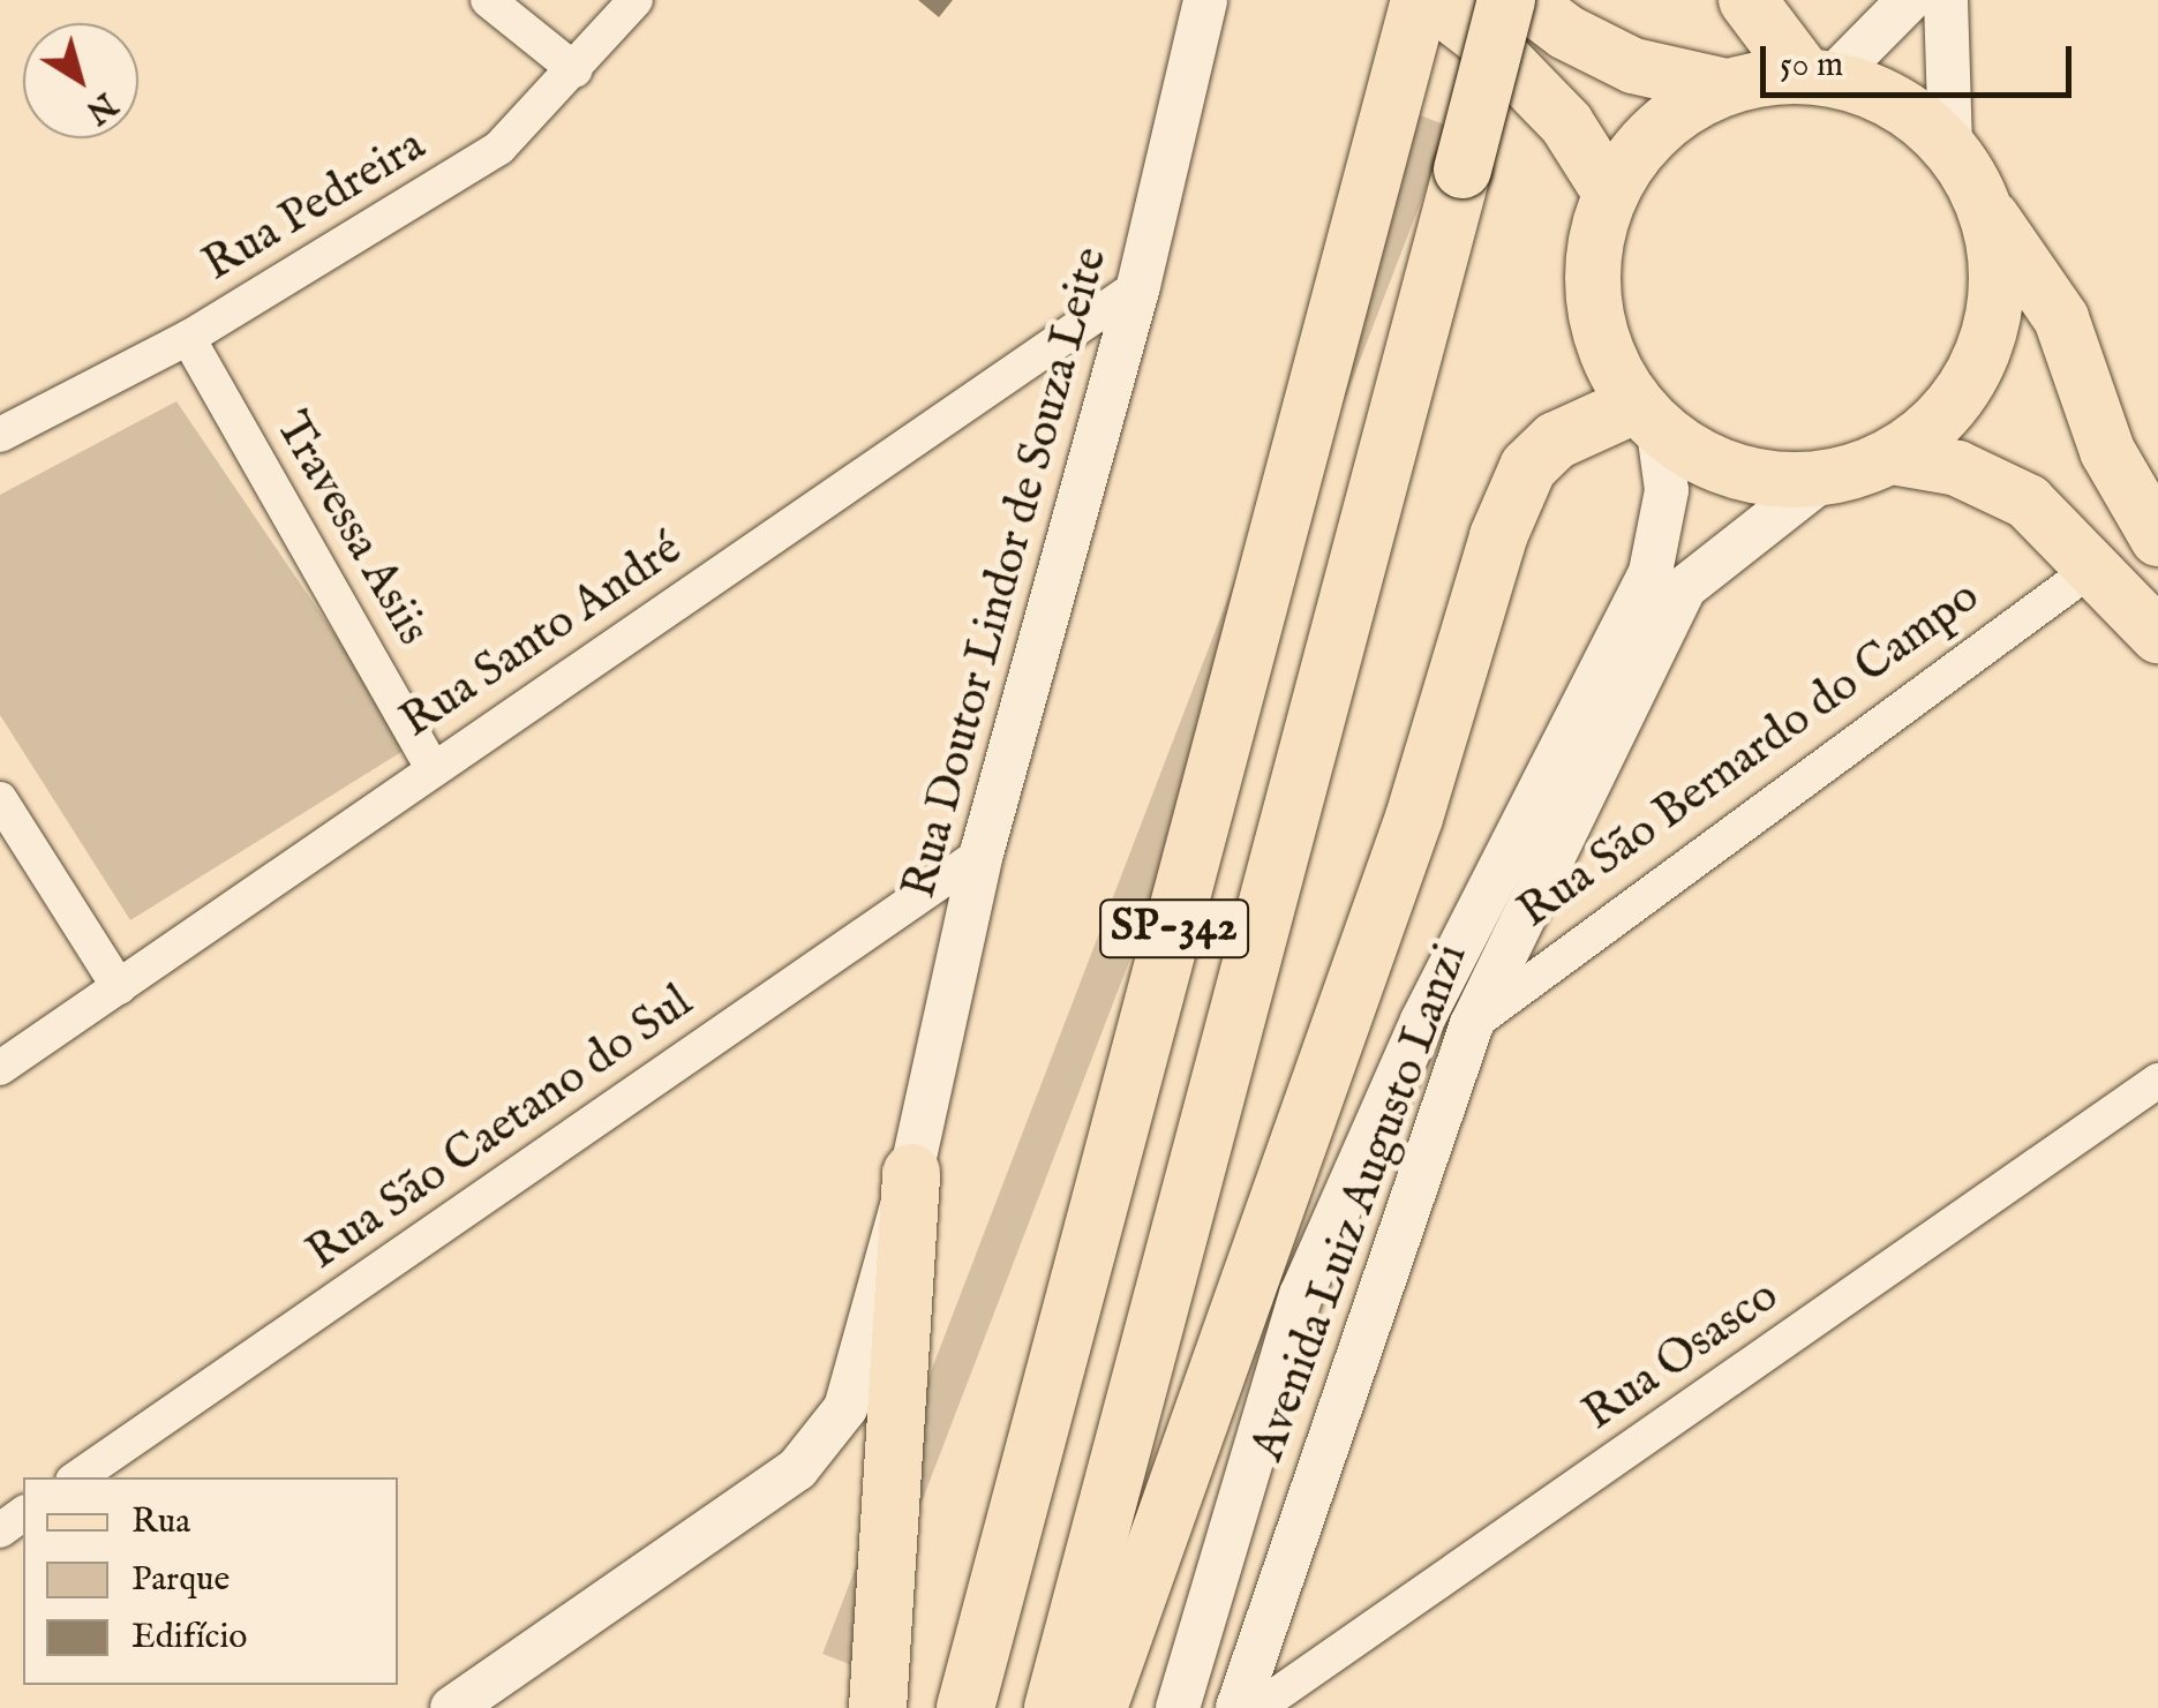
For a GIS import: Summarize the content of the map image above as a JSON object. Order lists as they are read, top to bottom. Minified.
{"streets":{"highway":["SP-342"],"street":["Rua Pedreira","Travessa Asiis","Rua Doutor Lindor de Souza Leite","Rua Santo André","Rua São Bernardo do Campo","Rua São Caetano do Sul","Avenida Luiz Augusto Lanzi","Rua Osasco"]},"crossings":[["Rua Pedreira","Travessa Asiis"],["Travessa Asiis","Rua Santo André"],["Rua Doutor Lindor de Souza Leite","Rua Santo André"],["Rua Doutor Lindor de Souza Leite","Rua São Caetano do Sul"],["Rua São Bernardo do Campo","Avenida Luiz Augusto Lanzi"]],"legend":["Rua","Parque","Edifício"],"scale_bar":"50 m","north":"bottom right"}
